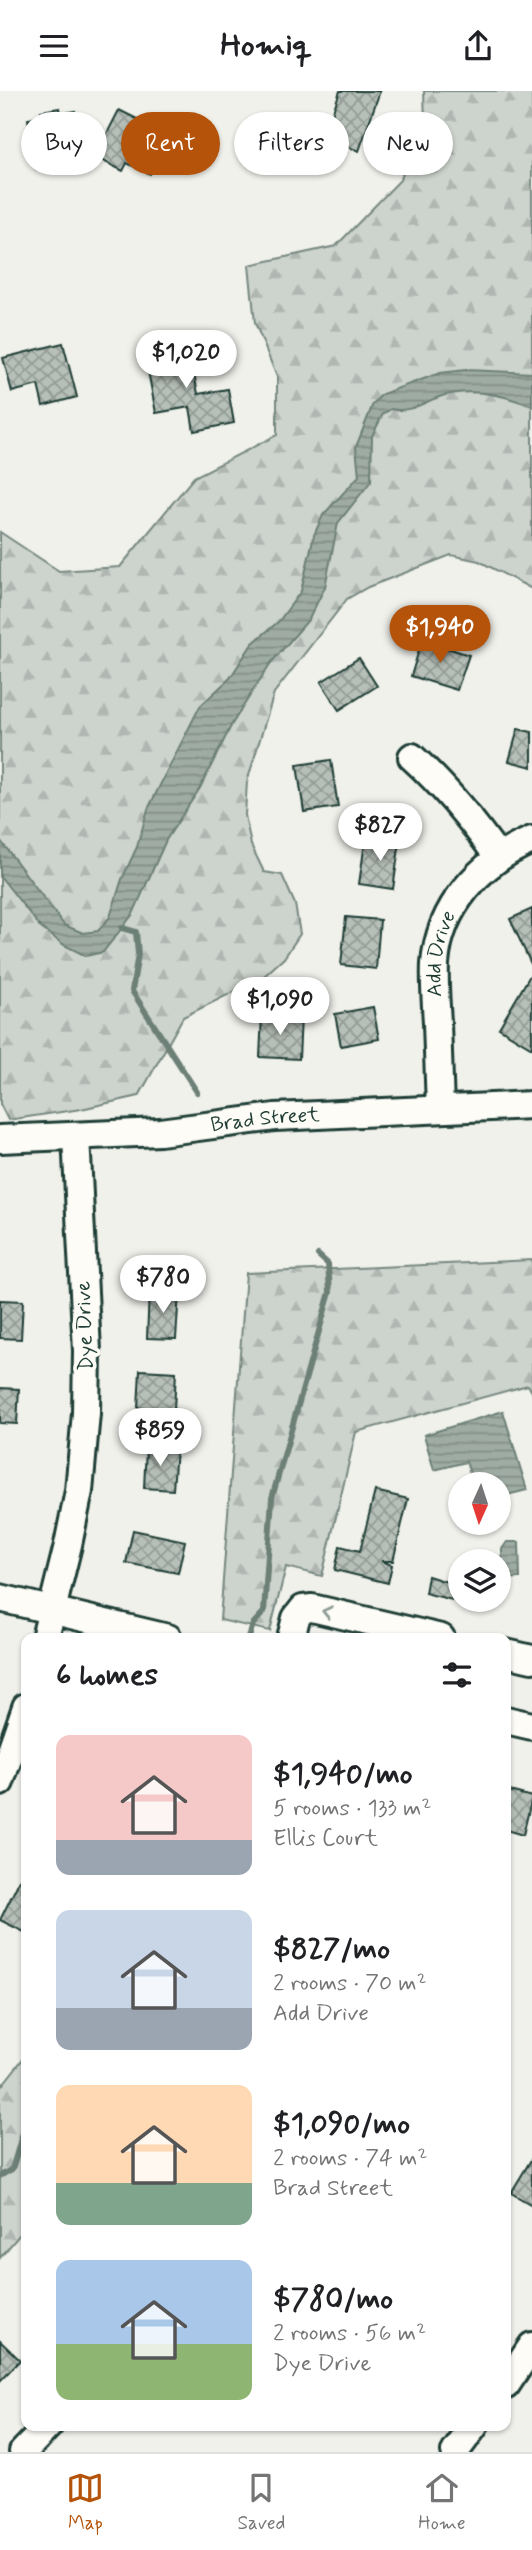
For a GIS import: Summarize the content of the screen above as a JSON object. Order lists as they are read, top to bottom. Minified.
{"streets":{"street":["Add Drive","Brad Street","Dye Drive"]},"crossings":[["Add Drive","Brad Street"],["Brad Street","Dye Drive"]],"north":"bottom","page":{"header":"Homiq","chip":["Buy","Rent","Filters","New"],"price":["$1,020","$1,940","$827","$1,090","$780","$859"],"heading":"6 homes","list":[{"name":"$1,940/mo","note":"5 rooms · 133 m² · Ellis Court"},{"name":"$827/mo","note":"2 rooms · 70 m² · Add Drive"},{"name":"$1,090/mo","note":"2 rooms · 74 m² · Brad Street"},{"name":"$780/mo","note":"2 rooms · 56 m² · Dye Drive"}],"tabs":["Map","Saved","Home"]}}
